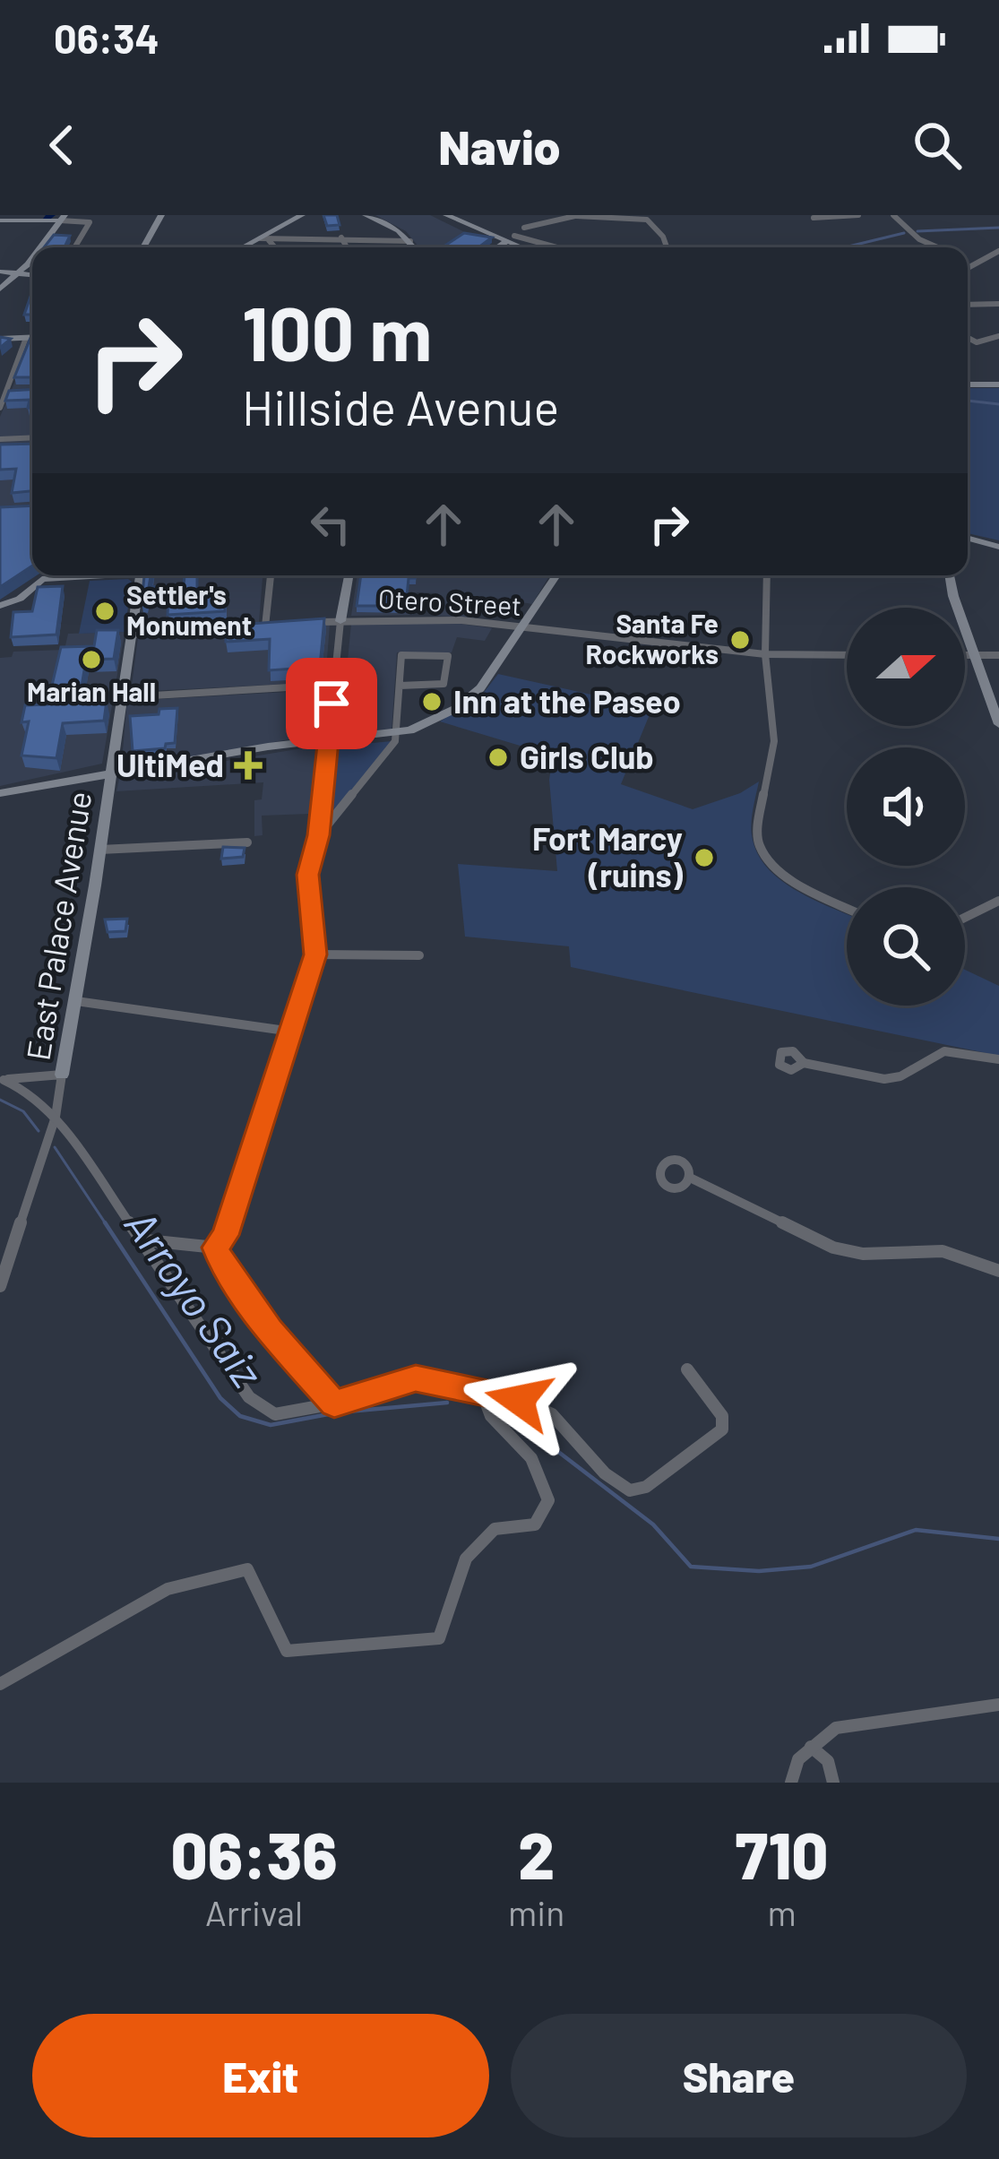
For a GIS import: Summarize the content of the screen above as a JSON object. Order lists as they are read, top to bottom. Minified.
{"streets":{"street":["Otero Street","East Palace Avenue"]},"water":["Arroyo Saiz"],"places":{"other":["Settler's Monument","Santa Fe Rockworks","Marian Hall","Inn at the Paseo","Girls Club","Fort Marcy (ruins)"],"health":["UltiMed"]},"north":"right","page":{"status":"06:34","header":"Navio","turn":["100 m","Hillside Avenue"],"eta":["06:36","Arrival","2","min","710","m"],"buttons":["Exit","Share"]}}
